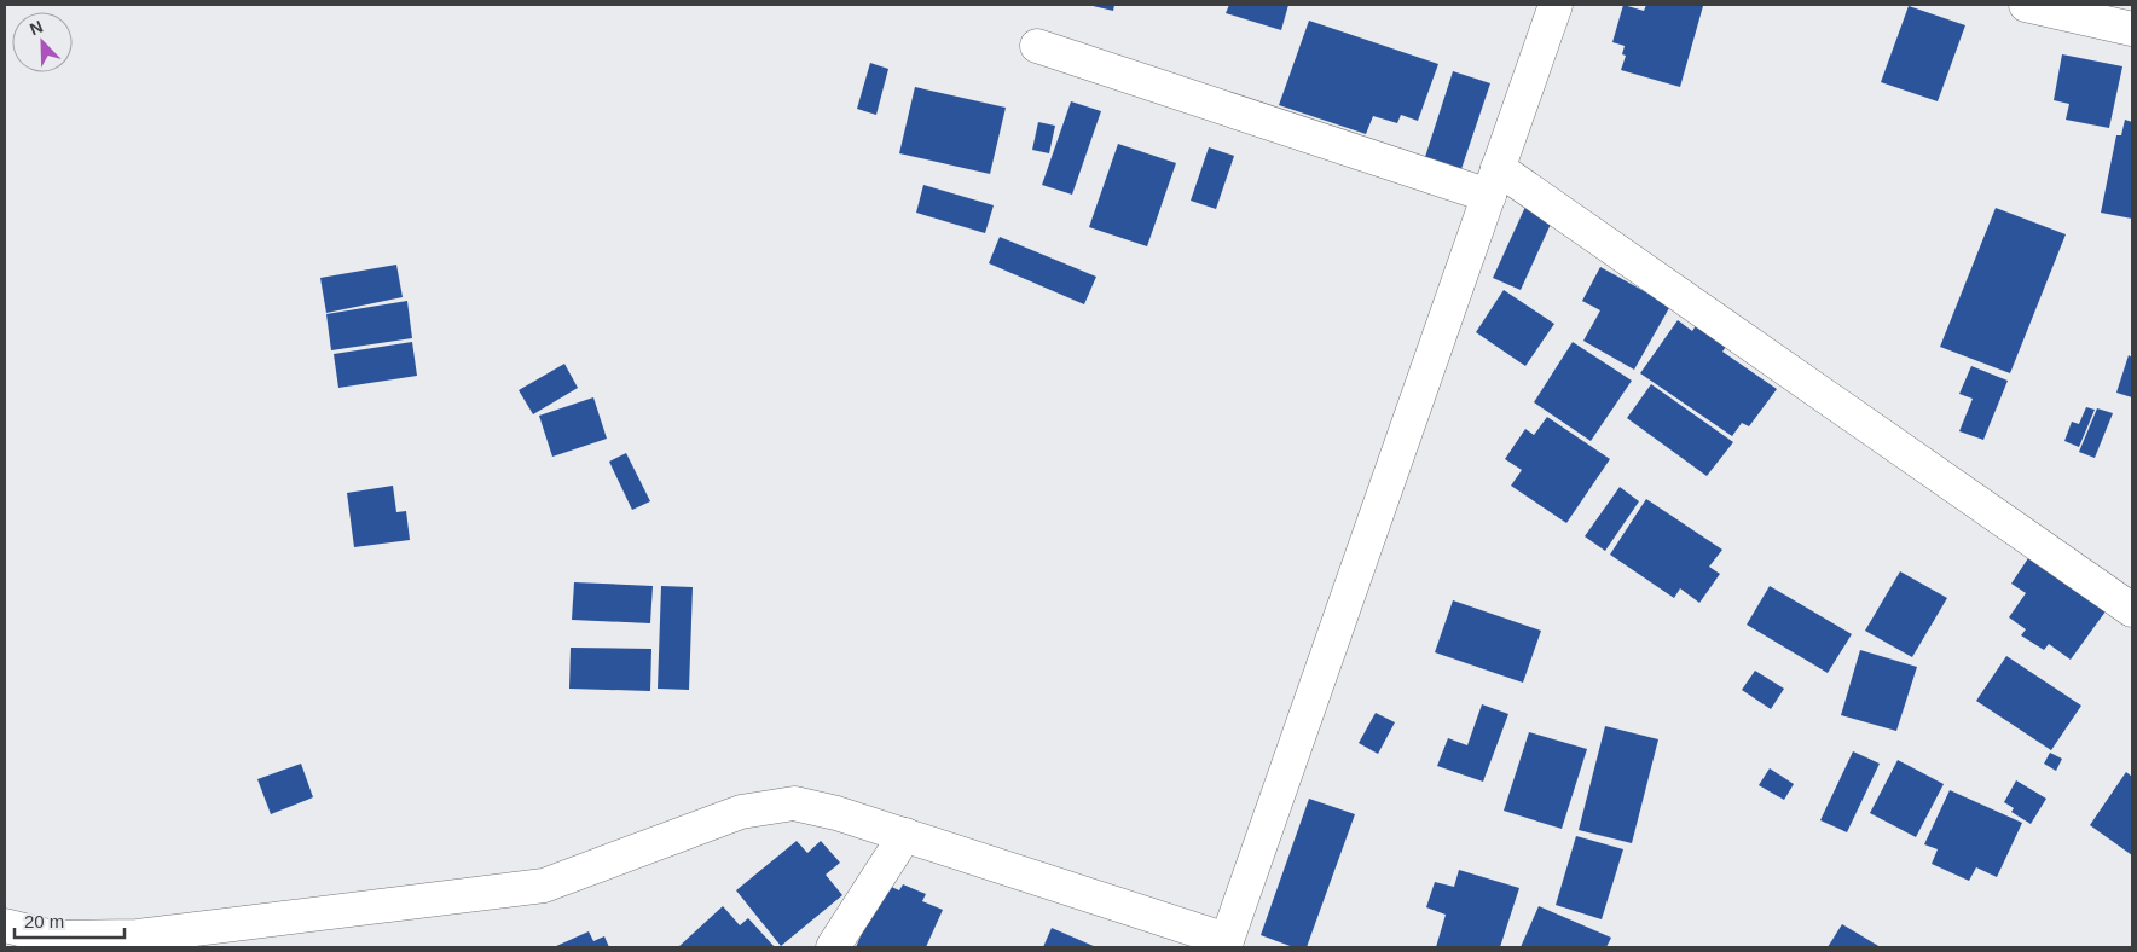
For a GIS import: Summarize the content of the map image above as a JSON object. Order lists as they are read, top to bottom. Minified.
{"scale_bar":"20 m","north":"top left"}
